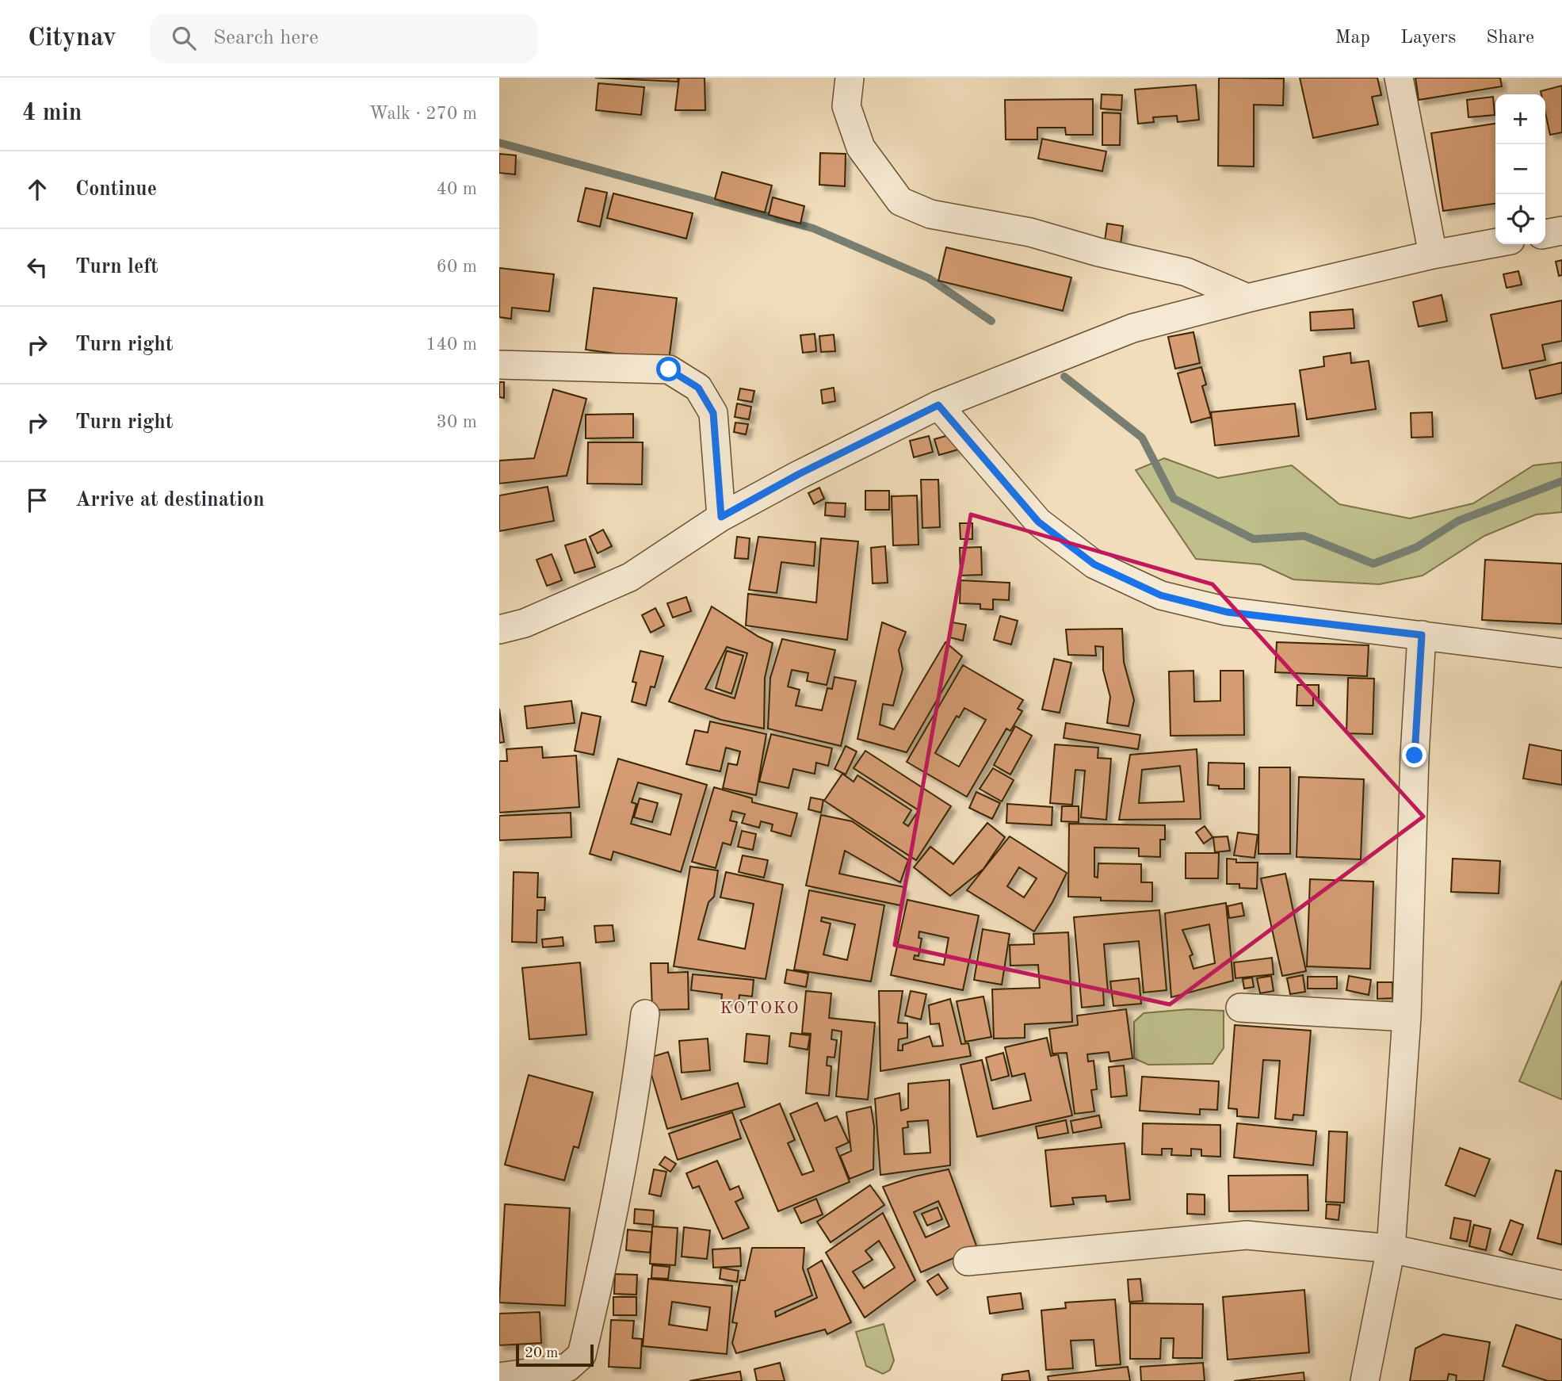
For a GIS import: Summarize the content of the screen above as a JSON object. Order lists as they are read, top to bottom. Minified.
{"districts":["KOTOKO"],"scale_bar":"20 m","page":{"header":"Citynav","search":"Search here","nav":["Map","Layers","Share"],"heading":["4 min","Walk · 270 m"],"map_buttons":["+","−"],"list":[["Continue","40 m"],["Turn left","60 m"],["Turn right","140 m"],["Turn right","30 m"],"Arrive at destination"],"scale":"20 m"}}
